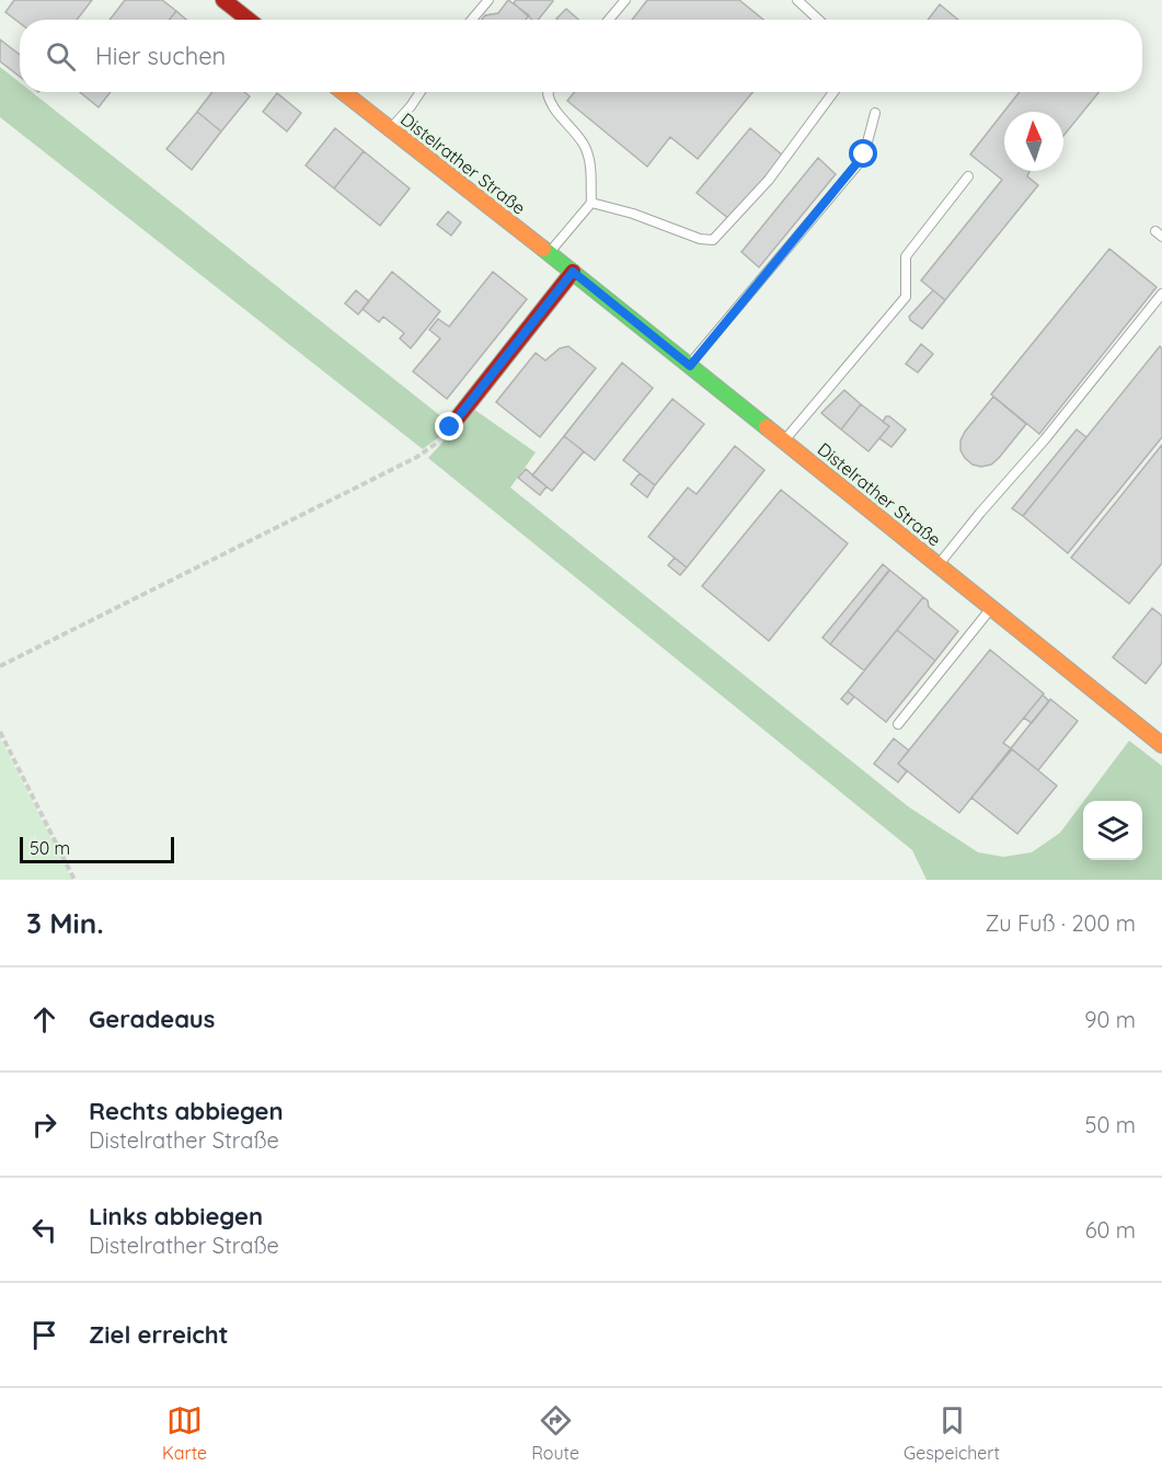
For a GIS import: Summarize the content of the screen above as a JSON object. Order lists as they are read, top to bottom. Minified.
{"streets":{"street":["Distelrather Straße"]},"scale_bar":"50 m","north":"top","page":{"search":"Hier suchen","scale":"50 m","heading":["3 Min.","Zu Fuß · 200 m"],"list":[["Geradeaus","90 m"],["Rechts abbiegen","Distelrather Straße","50 m"],["Links abbiegen","Distelrather Straße","60 m"],"Ziel erreicht"],"nav":["Karte","Route","Gespeichert"]}}
